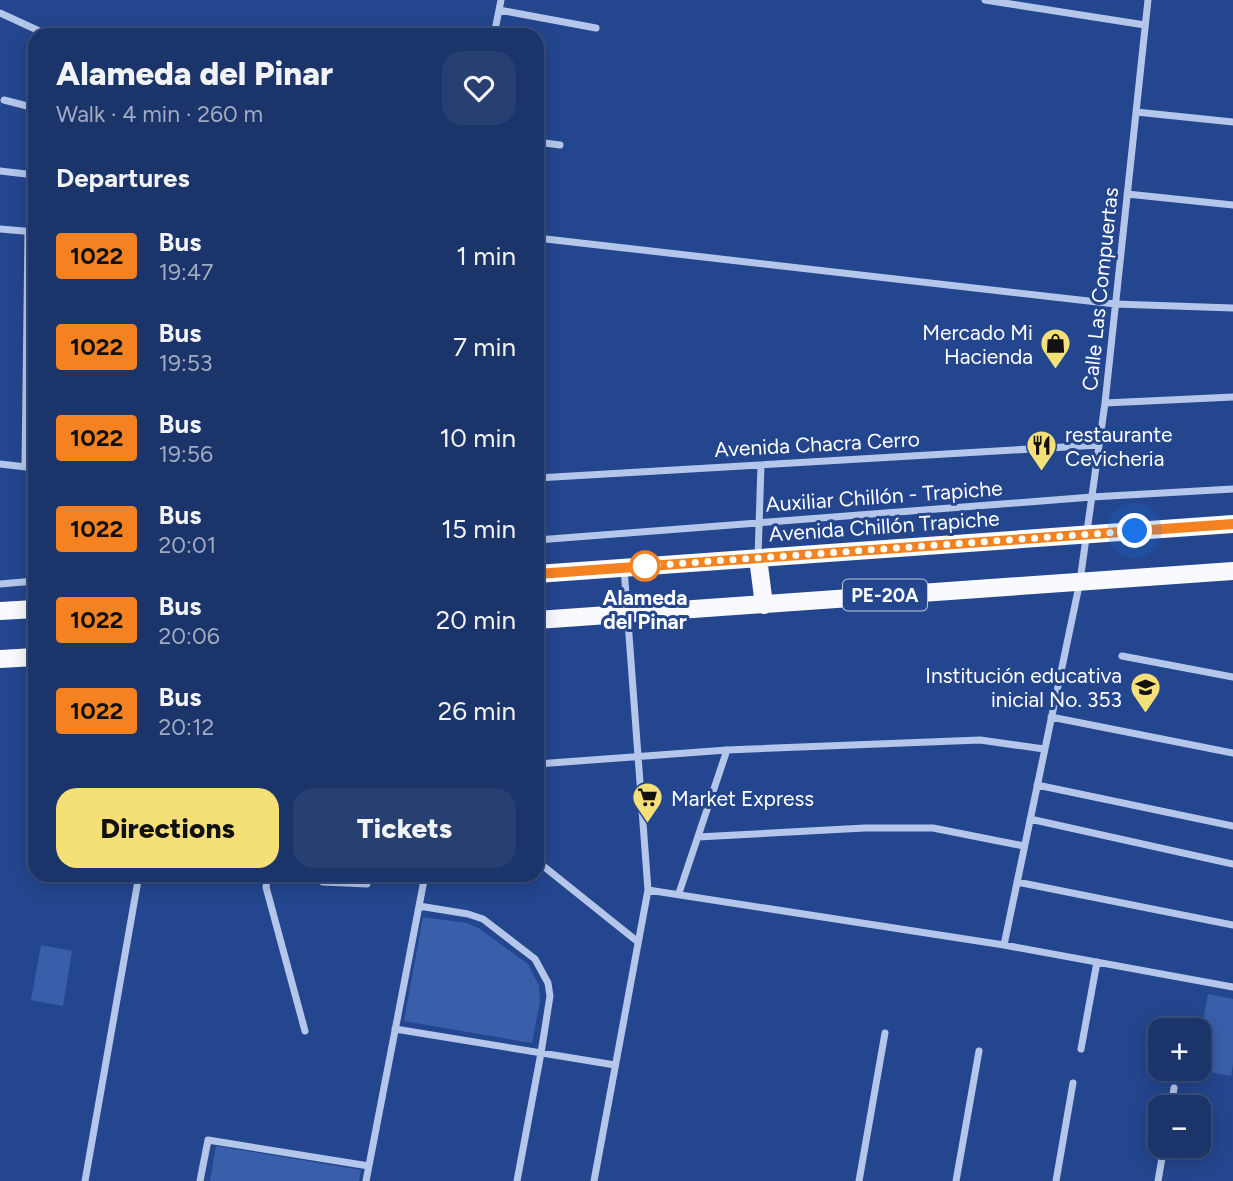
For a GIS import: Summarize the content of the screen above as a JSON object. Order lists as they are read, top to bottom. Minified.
{"streets":{"main road":["Avenida Chillón Trapiche","PE-20A"],"street":["Calle Las Compuertas","Avenida Chacra Cerro","Auxiliar Chillón - Trapiche"]},"crossings":[["Calle Las Compuertas","Avenida Chacra Cerro"],["Calle Las Compuertas","Auxiliar Chillón - Trapiche"],["Calle Las Compuertas","Avenida Chillón Trapiche"],["Calle Las Compuertas","PE-20A"]],"places":{"shop":["Mercado Mi Hacienda"],"restaurant":["restaurante Cevicheria"],"other":["Alameda del Pinar"],"school or university":["Institución educativa inicial No. 353"],"supermarket":["Market Express"]},"lines":["bus line 1022"],"page":{"heading":[["Alameda del Pinar","Walk · 4 min · 260 m"],"Departures"],"list":[{"mark":"1022","name":"Bus","note":"19:47","value":"1 min"},{"mark":"1022","name":"Bus","note":"19:53","value":"7 min"},{"mark":"1022","name":"Bus","note":"19:56","value":"10 min"},{"mark":"1022","name":"Bus","note":"20:01","value":"15 min"},{"mark":"1022","name":"Bus","note":"20:06","value":"20 min"},{"mark":"1022","name":"Bus","note":"20:12","value":"26 min"}],"buttons":["Directions","Tickets"],"map_buttons":["+","−"]}}
